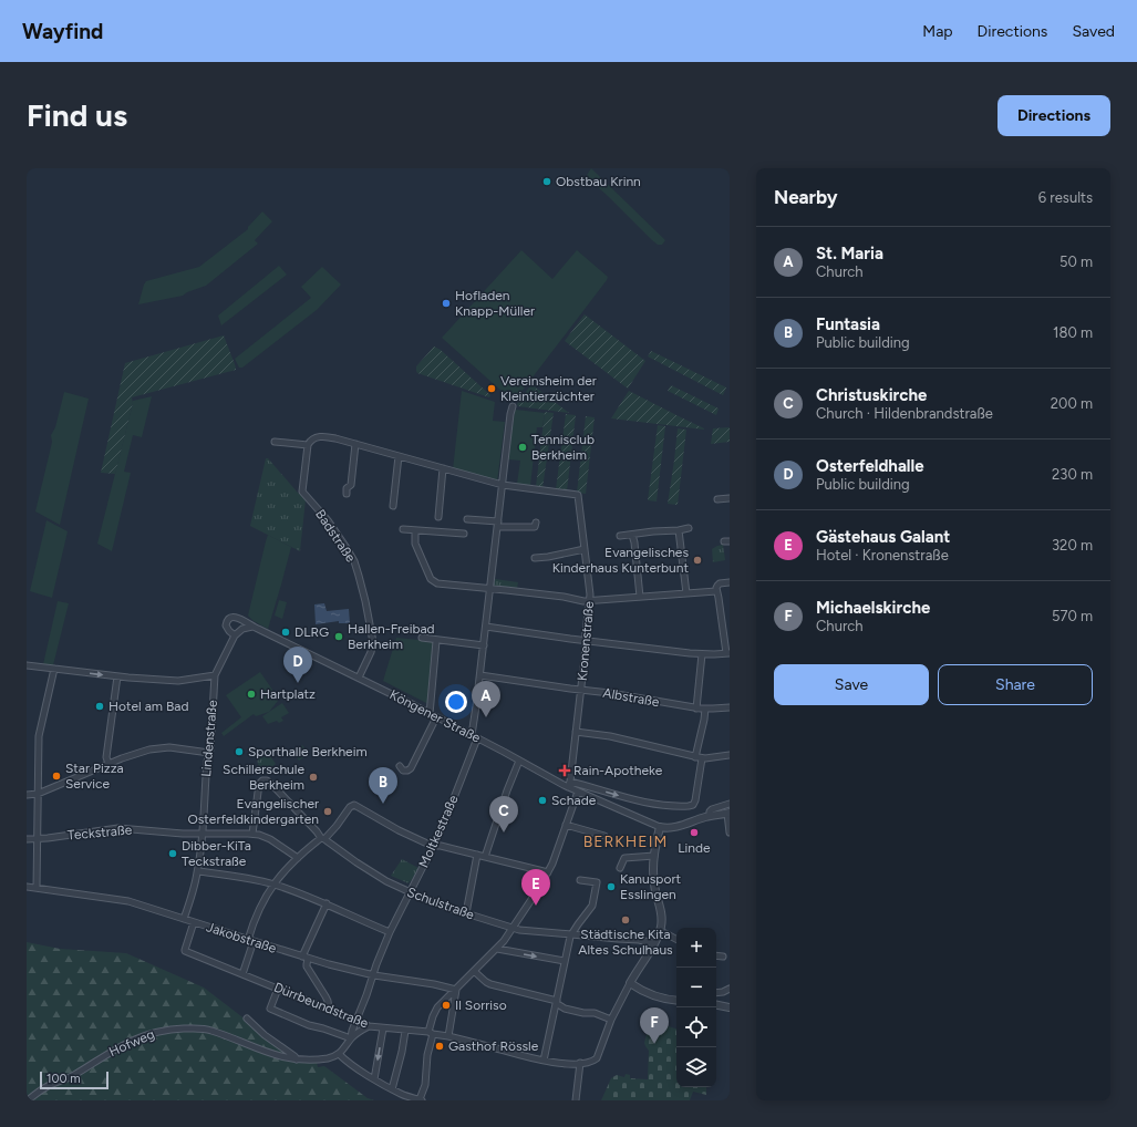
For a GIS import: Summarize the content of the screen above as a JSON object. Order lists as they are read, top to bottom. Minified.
{"streets":{"street":["Badstraße","Kronenstraße","Albstraße","Köngener Straße","Lindenstraße","Moltkestraße","Teckstraße","Schulstraße","Jakobstraße","Dürrbeundstraße","Hofweg"]},"crossings":[["Badstraße","Köngener Straße"],["Kronenstraße","Albstraße"],["Kronenstraße","Köngener Straße"],["Kronenstraße","Moltkestraße"],["Albstraße","Moltkestraße"],["Köngener Straße","Lindenstraße"],["Köngener Straße","Moltkestraße"],["Lindenstraße","Teckstraße"],["Lindenstraße","Jakobstraße"],["Moltkestraße","Schulstraße"],["Moltkestraße","Jakobstraße"],["Moltkestraße","Dürrbeundstraße"],["Teckstraße","Schulstraße"],["Jakobstraße","Dürrbeundstraße"]],"districts":["BERKHEIM"],"places":{"other":["Obstbau Krinn","Hofladen Knapp-Müller","Vereinsheim der Kleintierzüchter","Tennisclub Berkheim","Evangelisches Kinderhaus Kunterbunt","DLRG","Hallen-Freibad Berkheim","Hartplatz","Hotel am Bad","Sporthalle Berkheim","Star Pizza Service","Schillerschule Berkheim","Schade","Evangelischer Osterfeldkindergarten","Linde","Dibber-KiTa Teckstraße","Kanusport Esslingen","Städtische Kita Altes Schulhaus","Il Sorriso","Gasthof Rössle"],"health":["Rain-Apotheke"]},"scale_bar":"100 m","page":{"header":"Wayfind","nav":["Map","Directions","Saved"],"buttons":["Directions",["Save","Share"]],"title":"Find us","heading":["Nearby","6 results"],"list":[{"mark":"A","name":"St. Maria","note":"Church","value":"50 m"},{"mark":"B","name":"Funtasia","note":"Public building","value":"180 m"},{"mark":"C","name":"Christuskirche","note":"Church · Hildenbrandstraße","value":"200 m"},{"mark":"D","name":"Osterfeldhalle","note":"Public building","value":"230 m"},{"mark":"E","name":"Gästehaus Galant","note":"Hotel · Kronenstraße","value":"320 m"},{"mark":"F","name":"Michaelskirche","note":"Church","value":"570 m"}],"pins":["D","A","B","C","E","F"],"map_buttons":["+","−"],"scale":"100 m"}}
